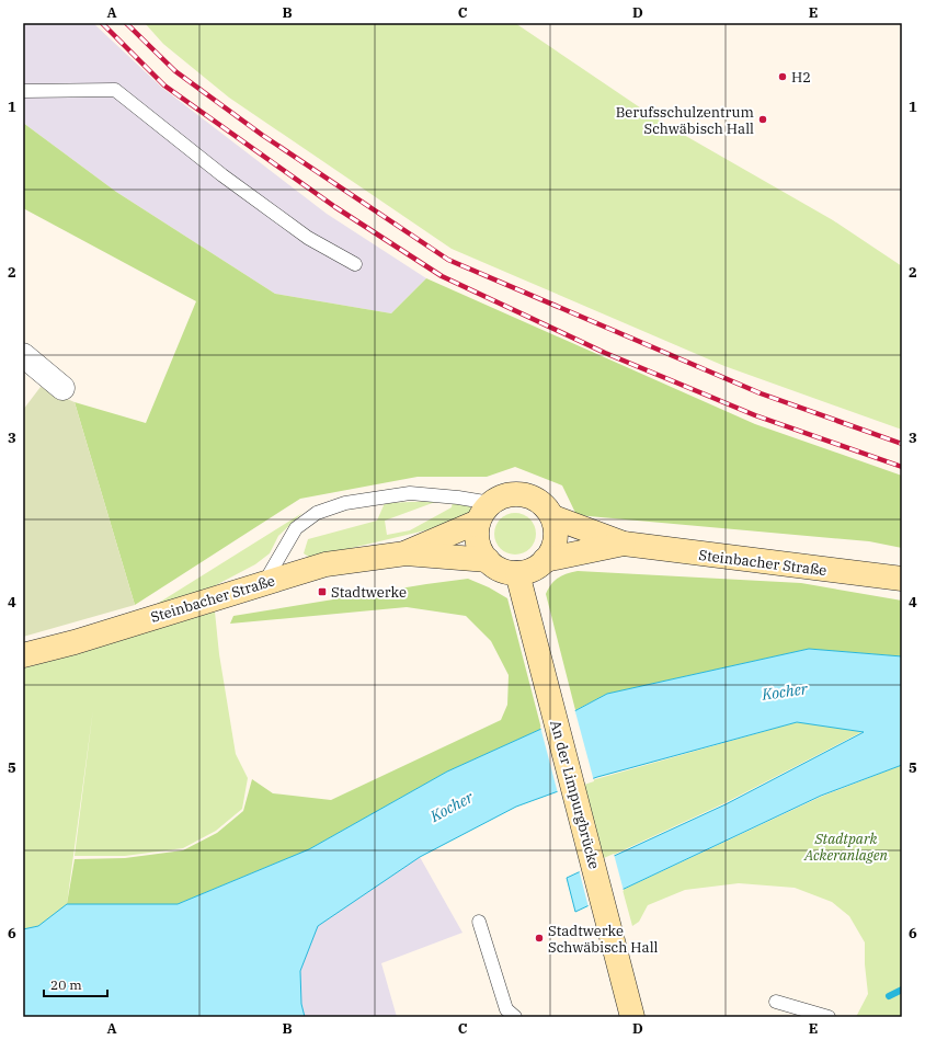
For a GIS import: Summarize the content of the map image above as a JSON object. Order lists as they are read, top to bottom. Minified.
{"streets":{"main road":["Steinbacher Straße","An der Limpurgbrücke"]},"crossings":[["Steinbacher Straße","An der Limpurgbrücke"]],"water":["Kocher"],"parks":["Stadtpark Ackeranlagen"],"places":{"other":["H2","Berufsschulzentrum Schwäbisch Hall","Stadtwerke Schwäbisch Hall"],"transit":["Stadtwerke"]},"scale_bar":"20 m","grid":{"columns":["A","B","C","D","E"],"rows":["1","2","3","4","5","6"]}}
